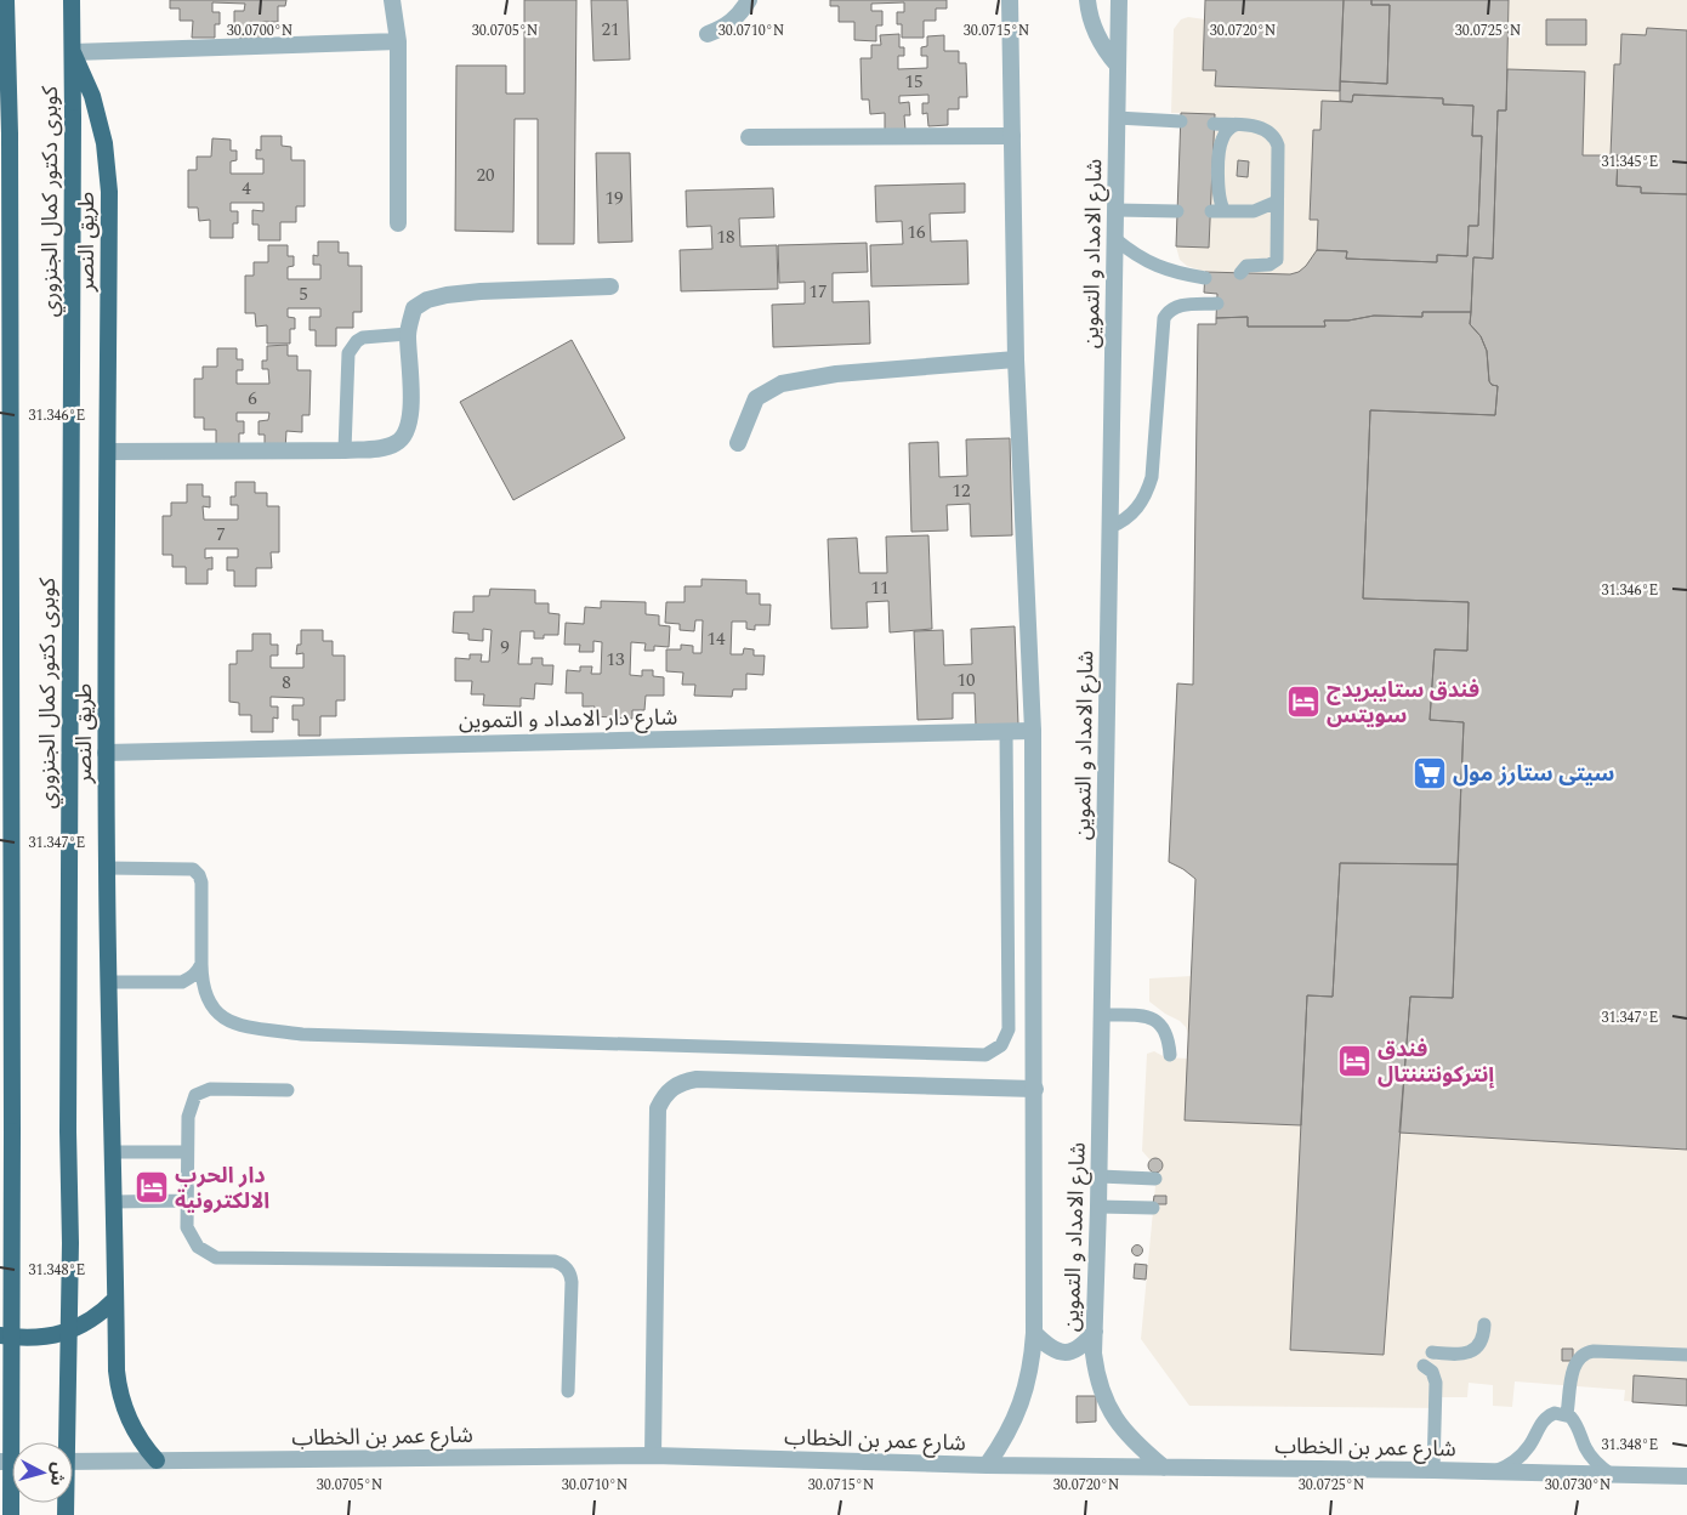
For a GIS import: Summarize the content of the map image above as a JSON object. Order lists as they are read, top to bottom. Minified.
{"streets":{"highway":["كوبرى دكتور كمال الجنزوري","طريق النصر"],"street":["شارع الامداد و التموين","شارع دار الامداد و التموين","شارع عمر بن الخطاب"]},"crossings":[["كوبرى دكتور كمال الجنزوري","طريق النصر"],["طريق النصر","شارع دار الامداد و التموين"],["طريق النصر","شارع عمر بن الخطاب"],["شارع الامداد و التموين","شارع دار الامداد و التموين"],["شارع الامداد و التموين","شارع عمر بن الخطاب"]],"places":{"hotel":["فندق ستايبريدج سويتس","فندق إنتركونتننتال","دار الحرب الالكترونية"],"supermarket":["سيتى ستارز مول"]},"house_numbers":["21","15","20","4","19","16","18","17","5","6","12","7","11","14","9","13","10","8"],"north":"right","coordinates":["30.0700°N","30.0705°N","30.0710°N","30.0715°N","30.0720°N","30.0725°N","31.345°E","31.346°E","31.347°E","31.348°E","30.0730°N"]}
